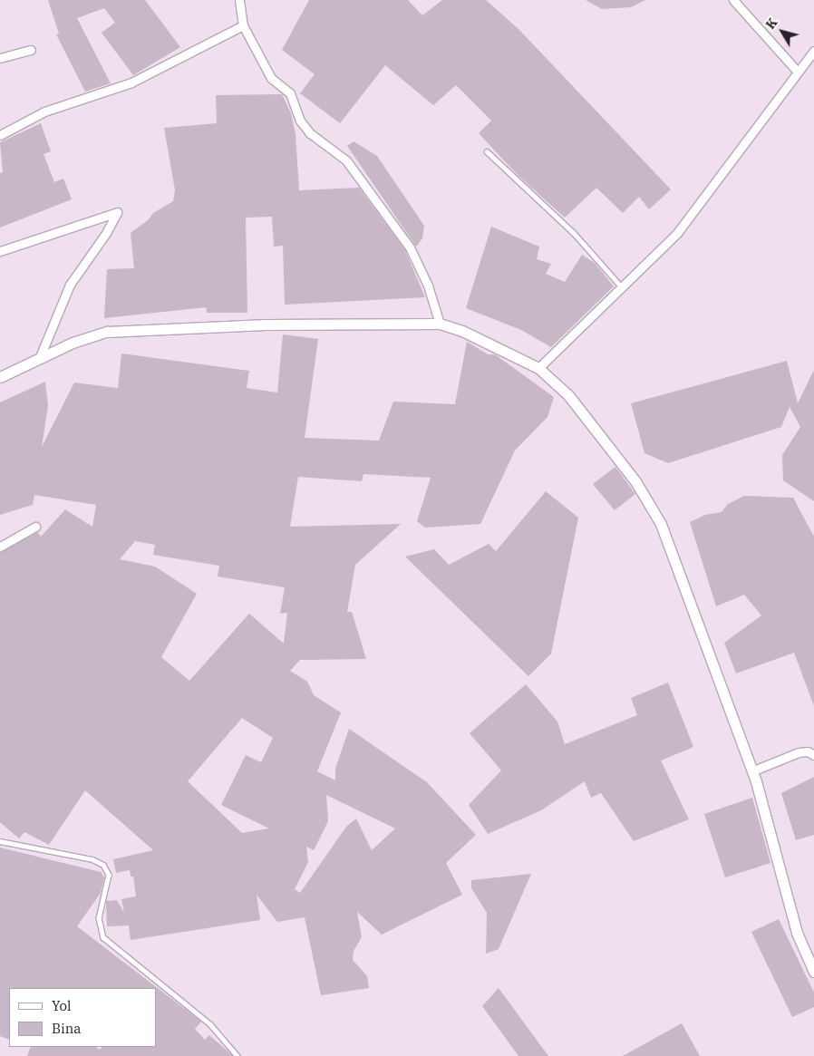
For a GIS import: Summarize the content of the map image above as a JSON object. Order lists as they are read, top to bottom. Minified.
{"legend":["Yol","Bina"],"north":"top left"}
